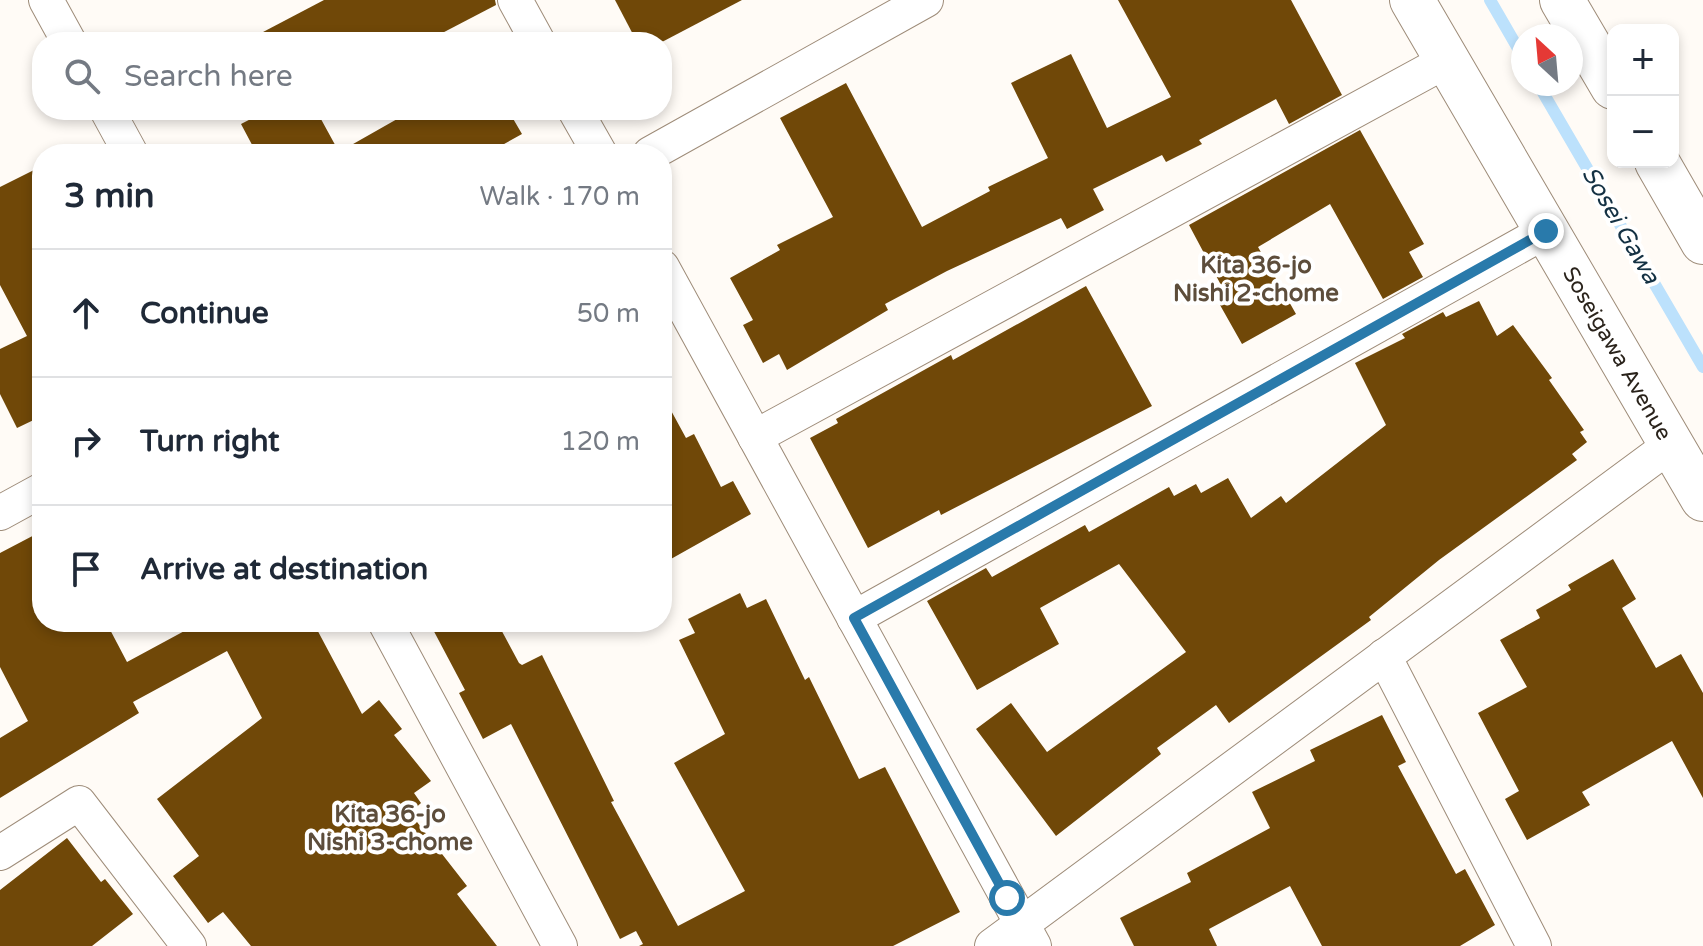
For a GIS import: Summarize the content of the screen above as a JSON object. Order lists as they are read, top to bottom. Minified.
{"streets":{"highway":["Soseigawa Avenue"]},"districts":["Kita 36-jo Nishi 2-chome","Kita 36-jo Nishi 3-chome"],"water":["Sosei Gawa"],"north":"top left","page":{"map_buttons":["+","−"],"search":"Search here","heading":["3 min","Walk · 170 m"],"list":[["Continue","50 m"],["Turn right","120 m"],"Arrive at destination"]}}
